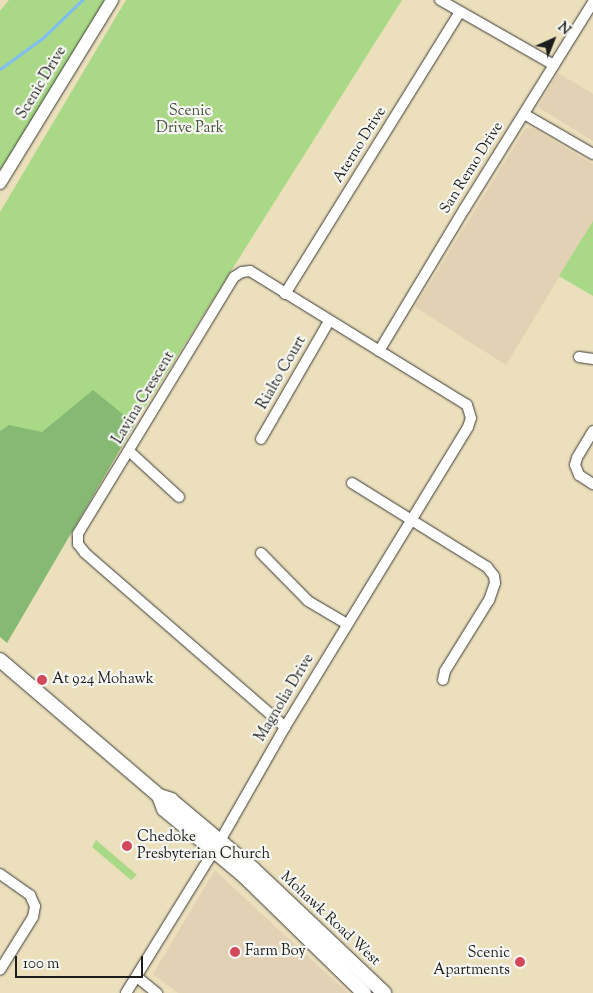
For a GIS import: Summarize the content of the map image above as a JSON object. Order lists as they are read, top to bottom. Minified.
{"streets":{"main road":["Mohawk Road West"],"street":["Scenic Drive","Aterno Drive","San Remo Drive","Rialto Court","Lavina Crescent","Magnolia Drive"]},"crossings":[["Aterno Drive","Lavina Crescent"],["San Remo Drive","Lavina Crescent"],["Rialto Court","Lavina Crescent"],["Lavina Crescent","Magnolia Drive"],["Magnolia Drive","Mohawk Road West"]],"parks":["Scenic Drive Park"],"places":["At 924 Mohawk","Chedoke Presbyterian Church","Farm Boy","Scenic Apartments"],"scale_bar":"100 m","north":"top right"}
